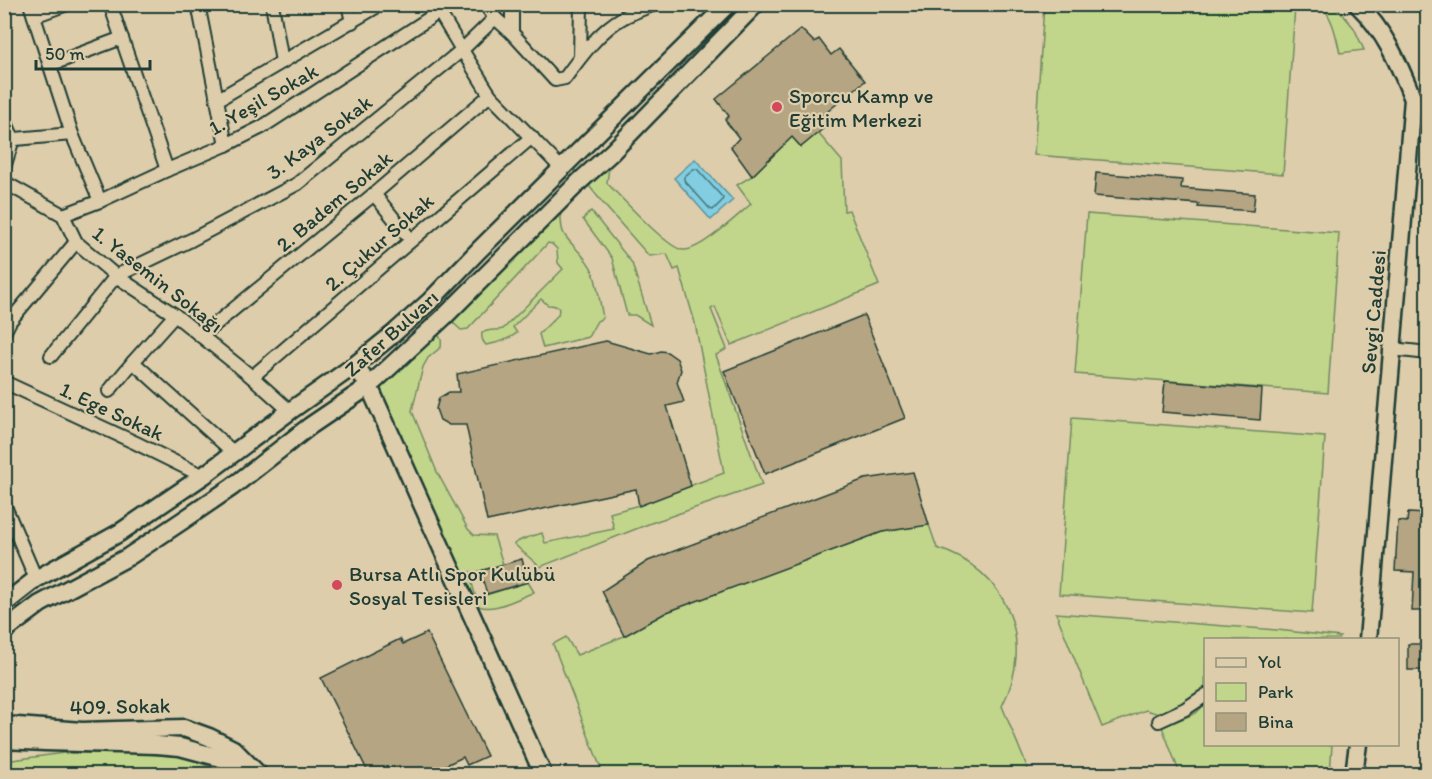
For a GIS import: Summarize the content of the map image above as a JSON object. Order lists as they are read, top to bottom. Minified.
{"streets":{"main road":["Sevgi Caddesi","Zafer Bulvarı","409. Sokak"],"street":["1. Yeşil Sokak","3. Kaya Sokak","2. Badem Sokak","2. Çukur Sokak","1. Yasemin Sokağı","1. Ege Sokak"]},"crossings":[["1. Yeşil Sokak","1. Yasemin Sokağı"],["3. Kaya Sokak","1. Yasemin Sokağı"],["2. Badem Sokak","1. Yasemin Sokağı"],["2. Çukur Sokak","1. Yasemin Sokağı"],["1. Yasemin Sokağı","Zafer Bulvarı"],["Zafer Bulvarı","1. Ege Sokak"]],"places":["Sporcu Kamp ve Eğitim Merkezi","Bursa Atlı Spor Kulübü Sosyal Tesisleri"],"legend":["Yol","Park","Bina"],"scale_bar":"50 m"}
